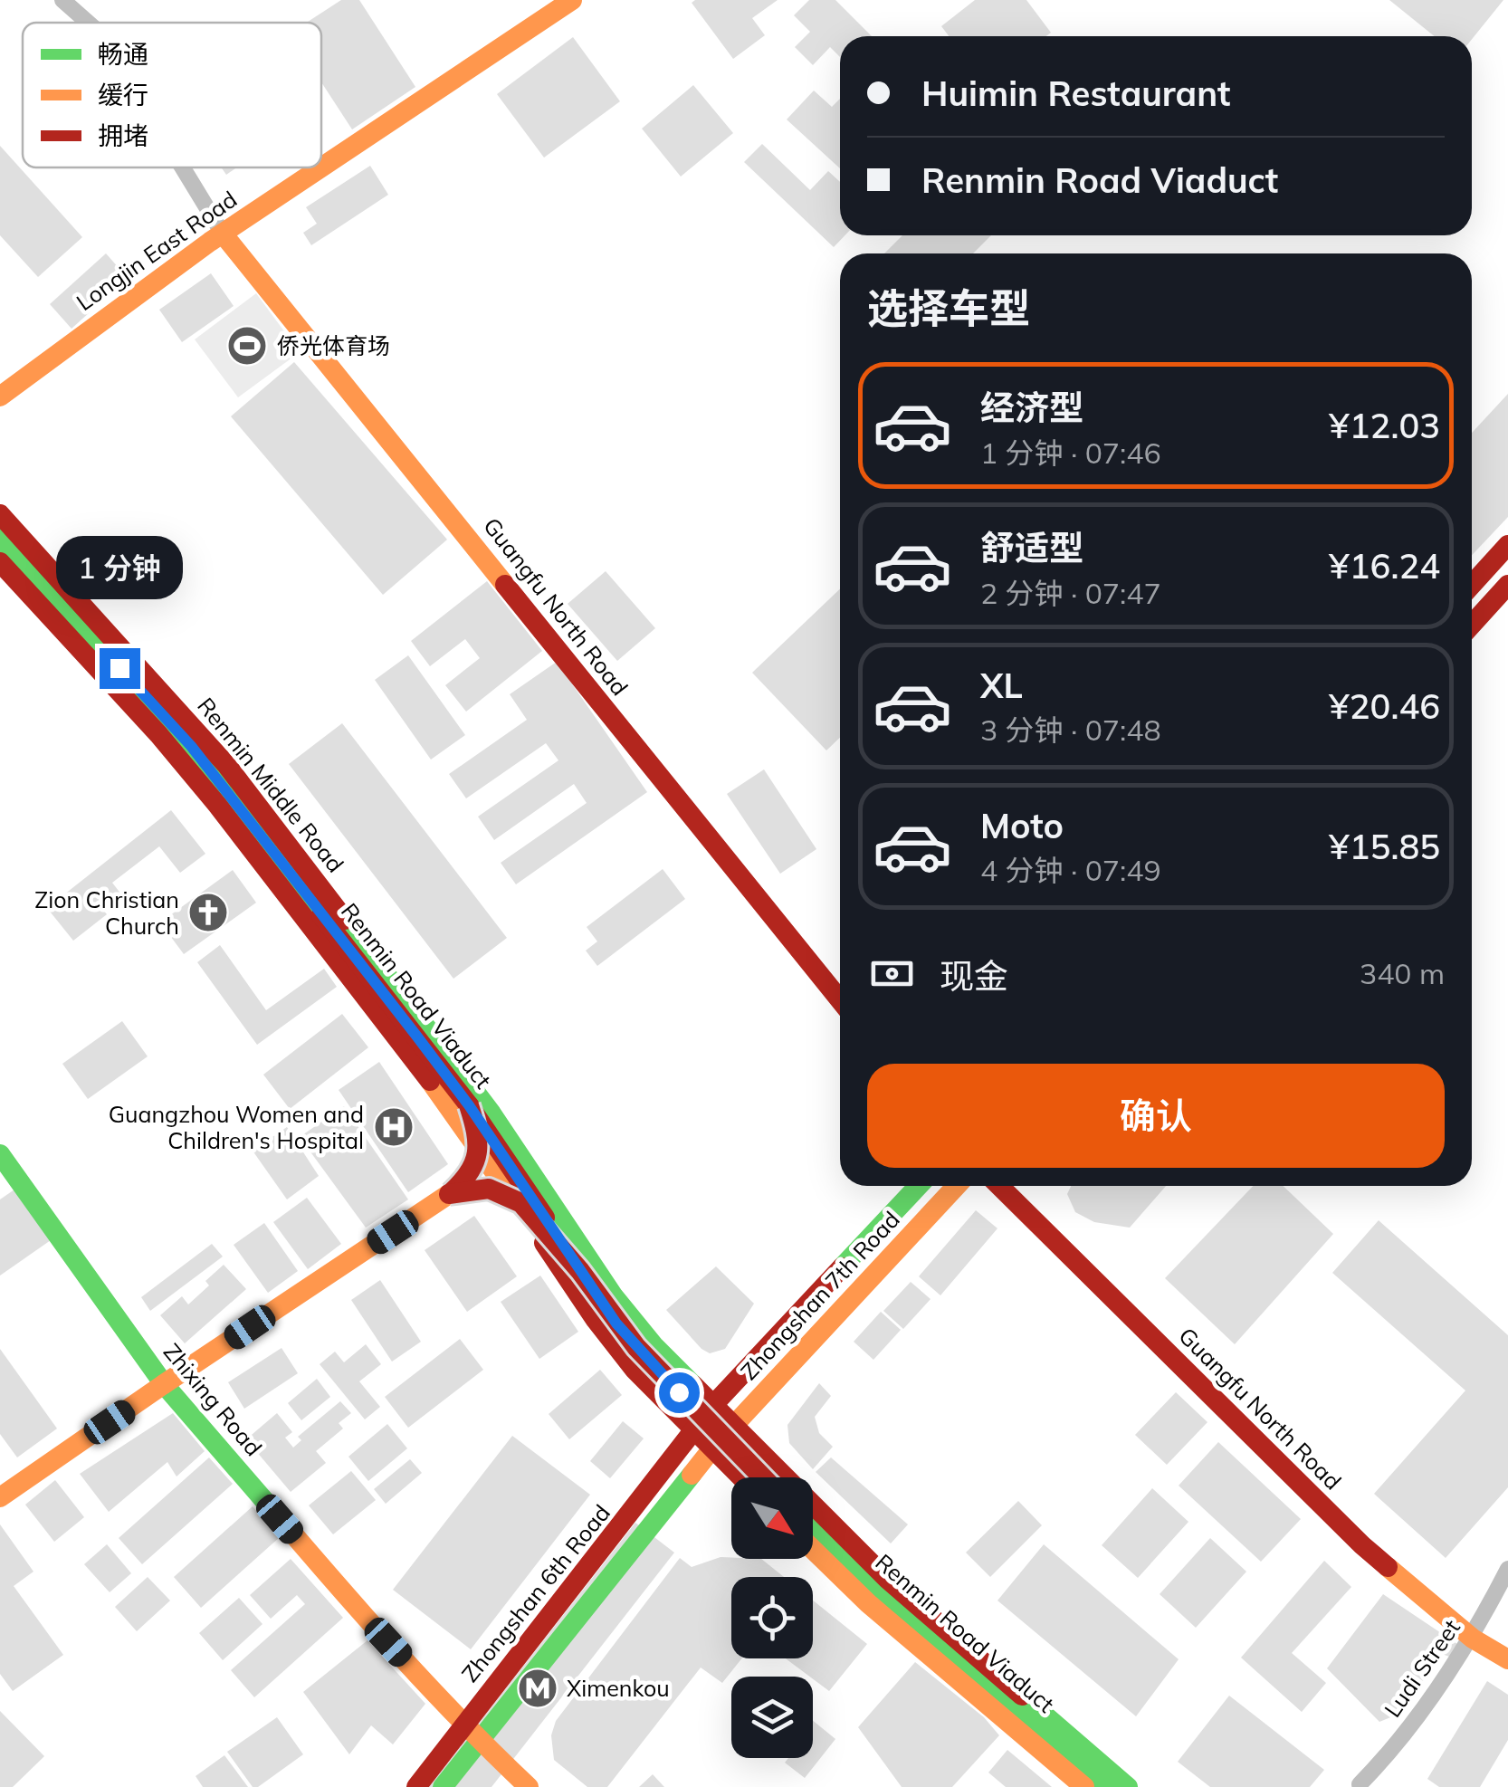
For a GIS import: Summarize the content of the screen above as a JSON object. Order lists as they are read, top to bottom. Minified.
{"streets":{"main road":["Longjin East Road","Guangfu North Road","Renmin Middle Road","Renmin Road Viaduct","Zhongshan 7th Road","Zhixing Road","Zhongshan 6th Road"],"street":["Ludi Street"]},"crossings":[["Longjin East Road","Guangfu North Road"],["Guangfu North Road","Ludi Street"],["Renmin Middle Road","Zhongshan 7th Road"],["Zhongshan 7th Road","Zhongshan 6th Road"],["Zhixing Road","Zhongshan 6th Road"]],"places":{"sports":["侨光体育场"],"church":["Zion Christian Church"],"hospital":["Guangzhou Women and Children's Hospital"],"metro station":["Ximenkou"]},"legend":["畅通","缓行","拥堵"],"north":"bottom right","page":{"banner":["Huimin Restaurant","Renmin Road Viaduct"],"heading":"选择车型","list":[{"name":"经济型","note":"1 分钟 · 07:46","value":"¥12.03"},{"name":"舒适型","note":"2 分钟 · 07:47","value":"¥16.24"},{"name":"XL","note":"3 分钟 · 07:48","value":"¥20.46"},{"name":"Moto","note":"4 分钟 · 07:49","value":"¥15.85"}],"bubble":"1 分钟","pay":["现金","340 m"],"buttons":"确认"}}
